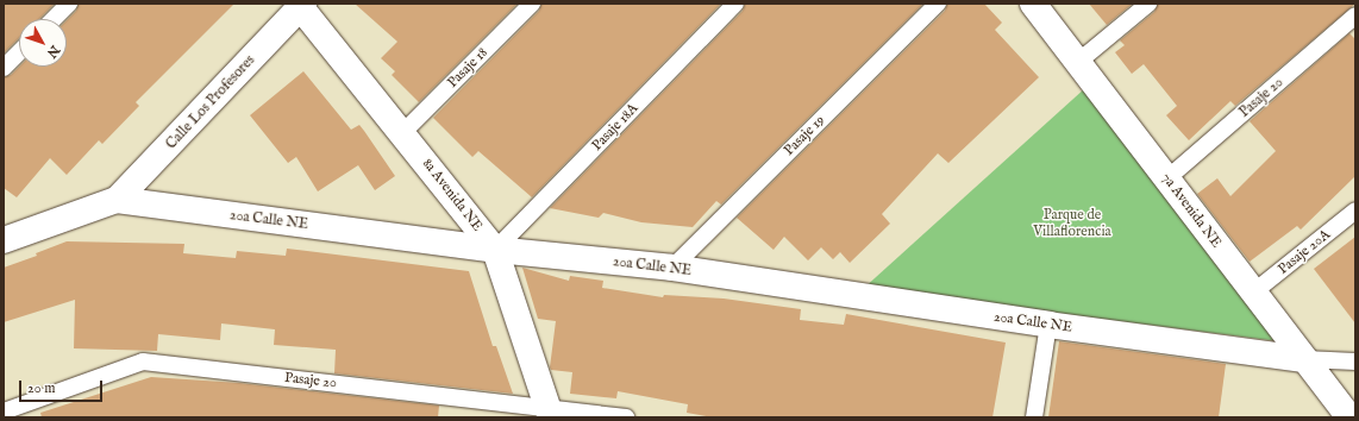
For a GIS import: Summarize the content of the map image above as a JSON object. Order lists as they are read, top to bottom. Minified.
{"streets":{"street":["Calle Los Profesores","8a Avenida NE","7a Avenida NE","20a Calle NE"],"lane":["Pasaje 18","Pasaje 20","Pasaje 18A","Pasaje 19","Pasaje 20A"]},"crossings":[["Pasaje 18","8a Avenida NE"],["Pasaje 20","8a Avenida NE"],["Pasaje 20","7a Avenida NE"],["Calle Los Profesores","8a Avenida NE"],["Calle Los Profesores","20a Calle NE"],["Pasaje 18A","8a Avenida NE"],["Pasaje 18A","20a Calle NE"],["Pasaje 19","20a Calle NE"],["8a Avenida NE","20a Calle NE"],["7a Avenida NE","20a Calle NE"],["7a Avenida NE","Pasaje 20A"]],"parks":["Parque de Villaflorencia"],"scale_bar":"20 m","north":"bottom right"}
